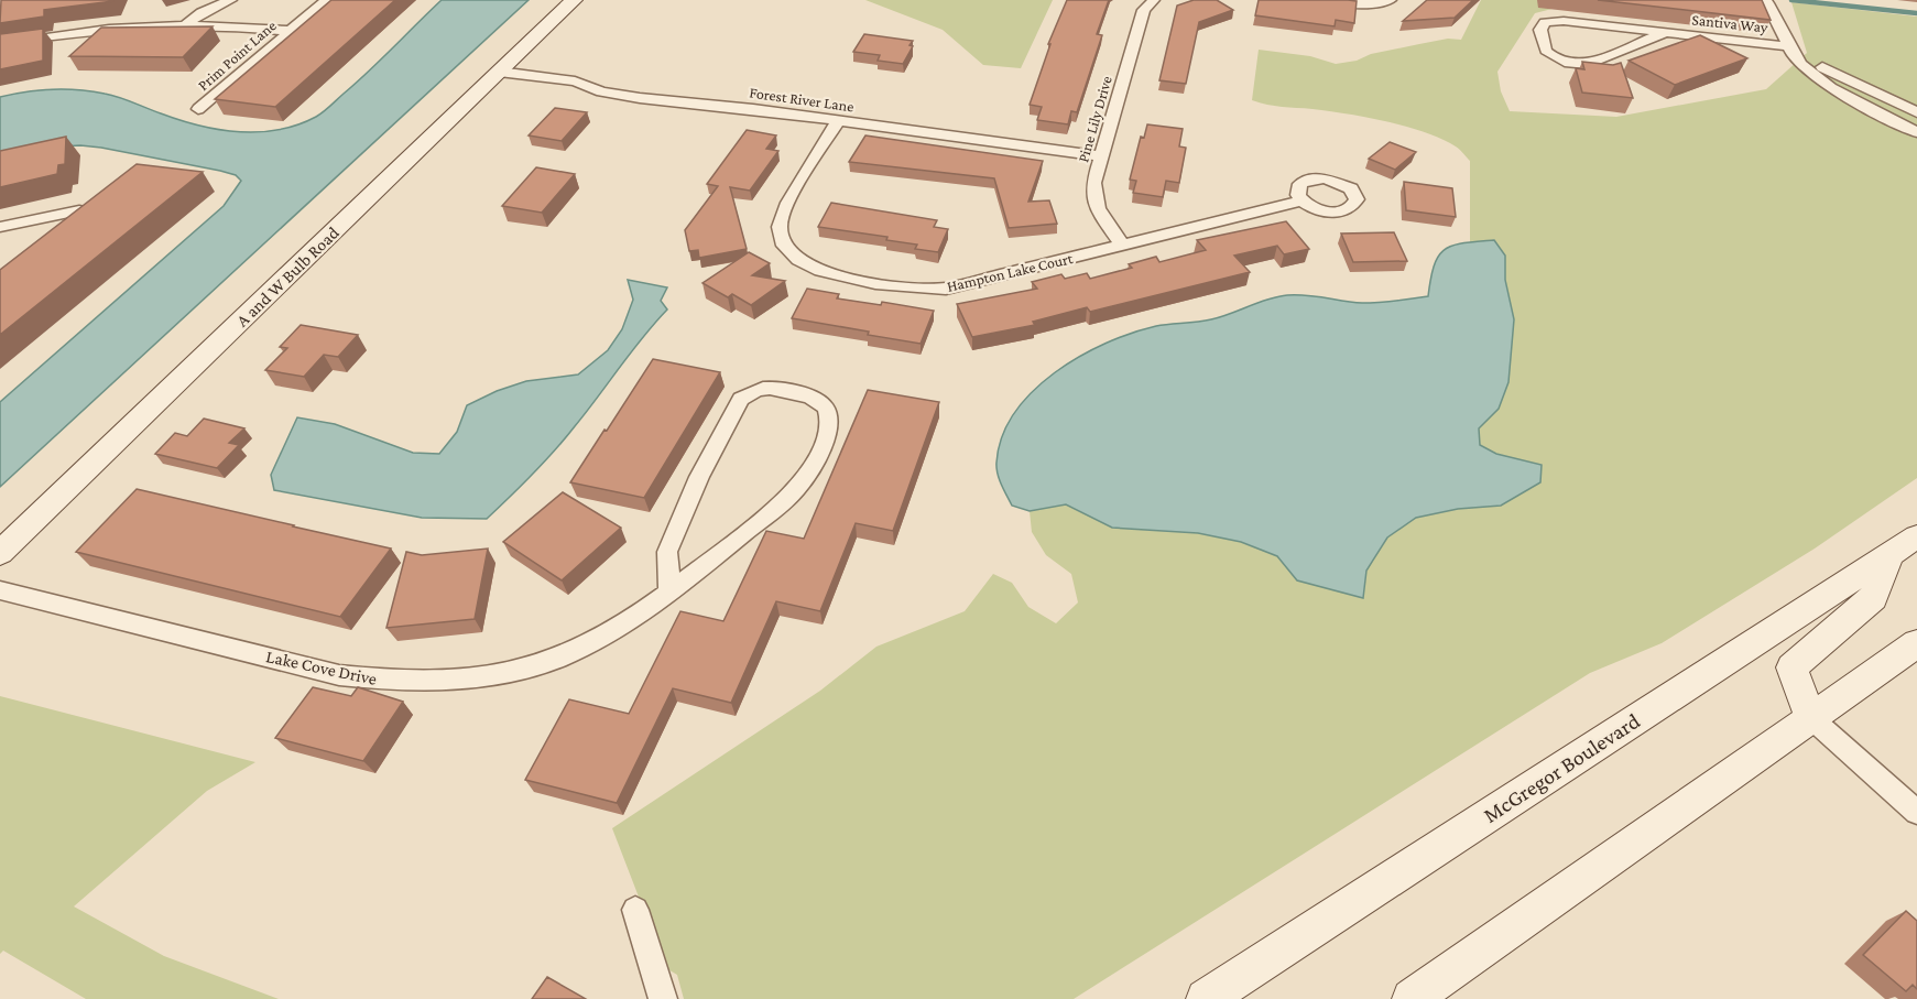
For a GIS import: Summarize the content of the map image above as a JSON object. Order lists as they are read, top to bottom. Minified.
{"streets":{"main road":["A and W Bulb Road","McGregor Boulevard"],"street":["Santiva Way","Prim Point Lane","Forest River Lane","Pine Lily Drive","Hampton Lake Court","Lake Cove Drive"]},"crossings":[["Forest River Lane","Pine Lily Drive"],["Forest River Lane","Hampton Lake Court"],["Forest River Lane","A and W Bulb Road"],["Pine Lily Drive","Hampton Lake Court"]]}
